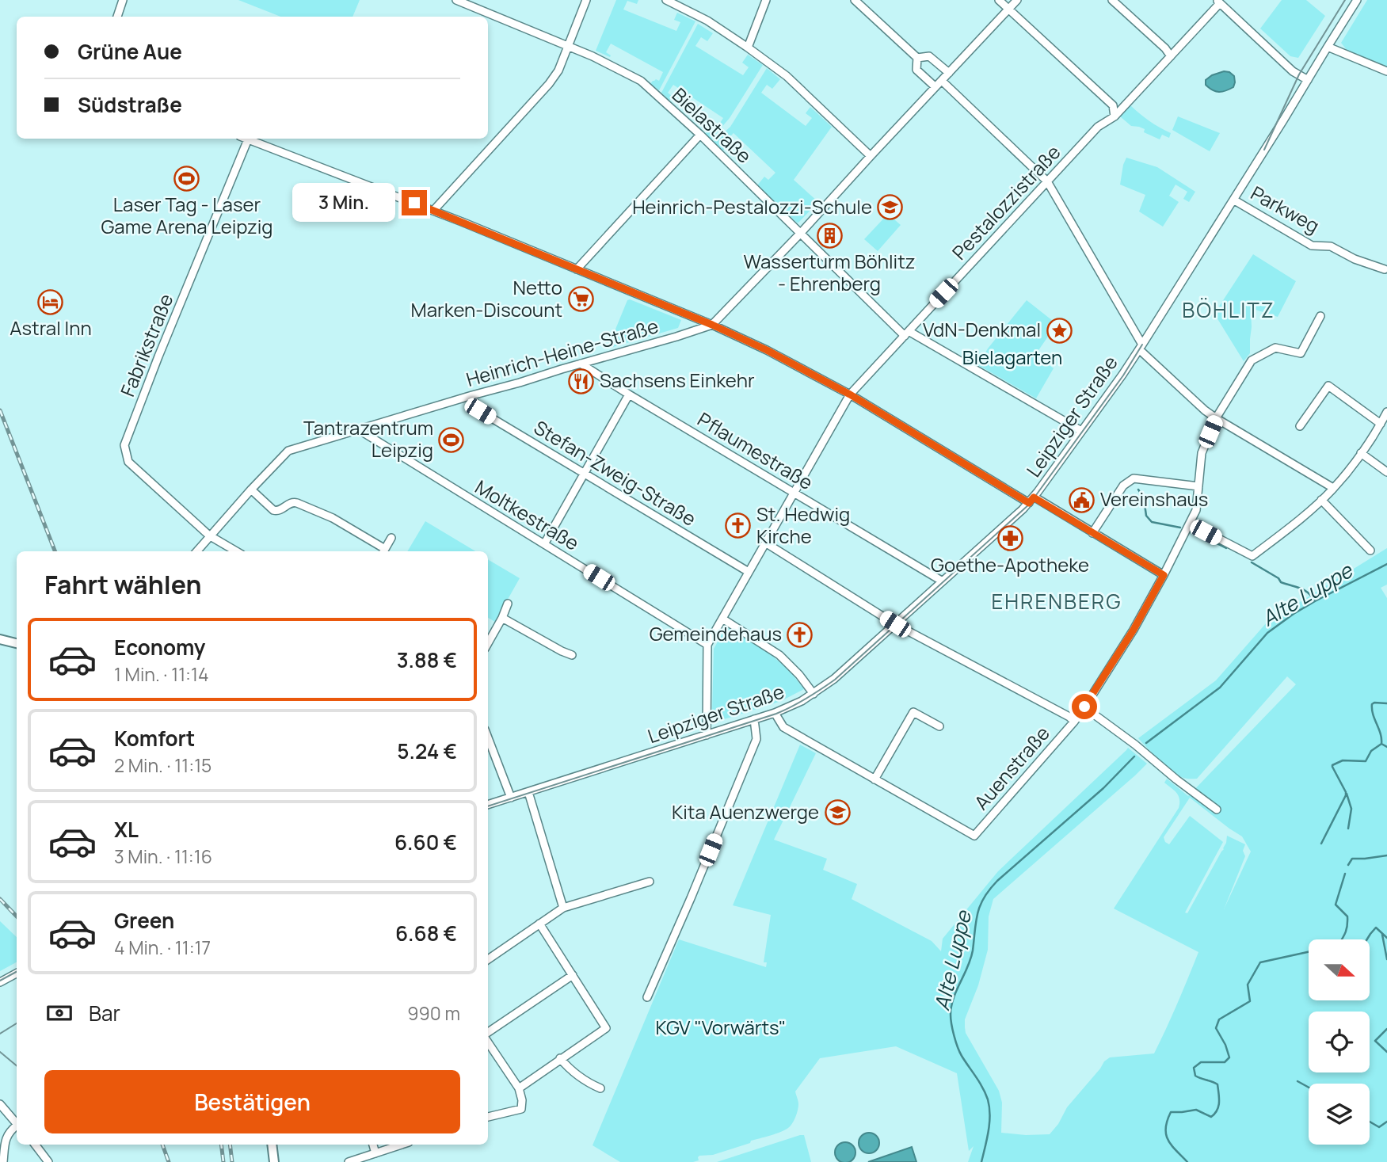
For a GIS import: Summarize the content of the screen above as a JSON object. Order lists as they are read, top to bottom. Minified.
{"streets":{"street":["Bielastraße","Pestalozzistraße","Parkweg","Fabrikstraße","Heinrich-Heine-Straße","Leipziger Straße","Pflaumestraße","Stefan-Zweig-Straße","Moltkestraße","Auenstraße"]},"crossings":[["Bielastraße","Pestalozzistraße"],["Bielastraße","Heinrich-Heine-Straße"],["Bielastraße","Leipziger Straße"],["Pestalozzistraße","Leipziger Straße"],["Pestalozzistraße","Pflaumestraße"],["Pestalozzistraße","Stefan-Zweig-Straße"],["Pestalozzistraße","Moltkestraße"],["Parkweg","Leipziger Straße"],["Fabrikstraße","Heinrich-Heine-Straße"],["Heinrich-Heine-Straße","Pflaumestraße"],["Heinrich-Heine-Straße","Stefan-Zweig-Straße"],["Heinrich-Heine-Straße","Moltkestraße"],["Leipziger Straße","Pflaumestraße"],["Leipziger Straße","Auenstraße"]],"districts":["BÖHLITZ","EHRENBERG"],"water":["Alte Luppe"],"parks":["Bielagarten","KGV \"Vorwärts\""],"places":{"sports":["Laser Tag - Laser Game Arena Leipzig","Tantrazentrum Leipzig"],"school or university":["Heinrich-Pestalozzi-Schule","Kita Auenzwerge"],"building":["Wasserturm Böhlitz - Ehrenberg"],"supermarket":["Netto Marken-Discount"],"hotel":["Astral Inn"],"place":["VdN-Denkmal"],"restaurant":["Sachsens Einkehr"],"public building":["Vereinshaus"],"church":["St. Hedwig Kirche","Gemeindehaus"],"pharmacy":["Goethe-Apotheke"]},"north":"right","page":{"banner":["Grüne Aue","Südstraße"],"bubble":"3 Min.","heading":"Fahrt wählen","list":[{"name":"Economy","note":"1 Min. · 11:14","value":"3.88 €"},{"name":"Komfort","note":"2 Min. · 11:15","value":"5.24 €"},{"name":"XL","note":"3 Min. · 11:16","value":"6.60 €"},{"name":"Green","note":"4 Min. · 11:17","value":"6.68 €"}],"pay":["Bar","990 m"],"buttons":"Bestätigen"}}
